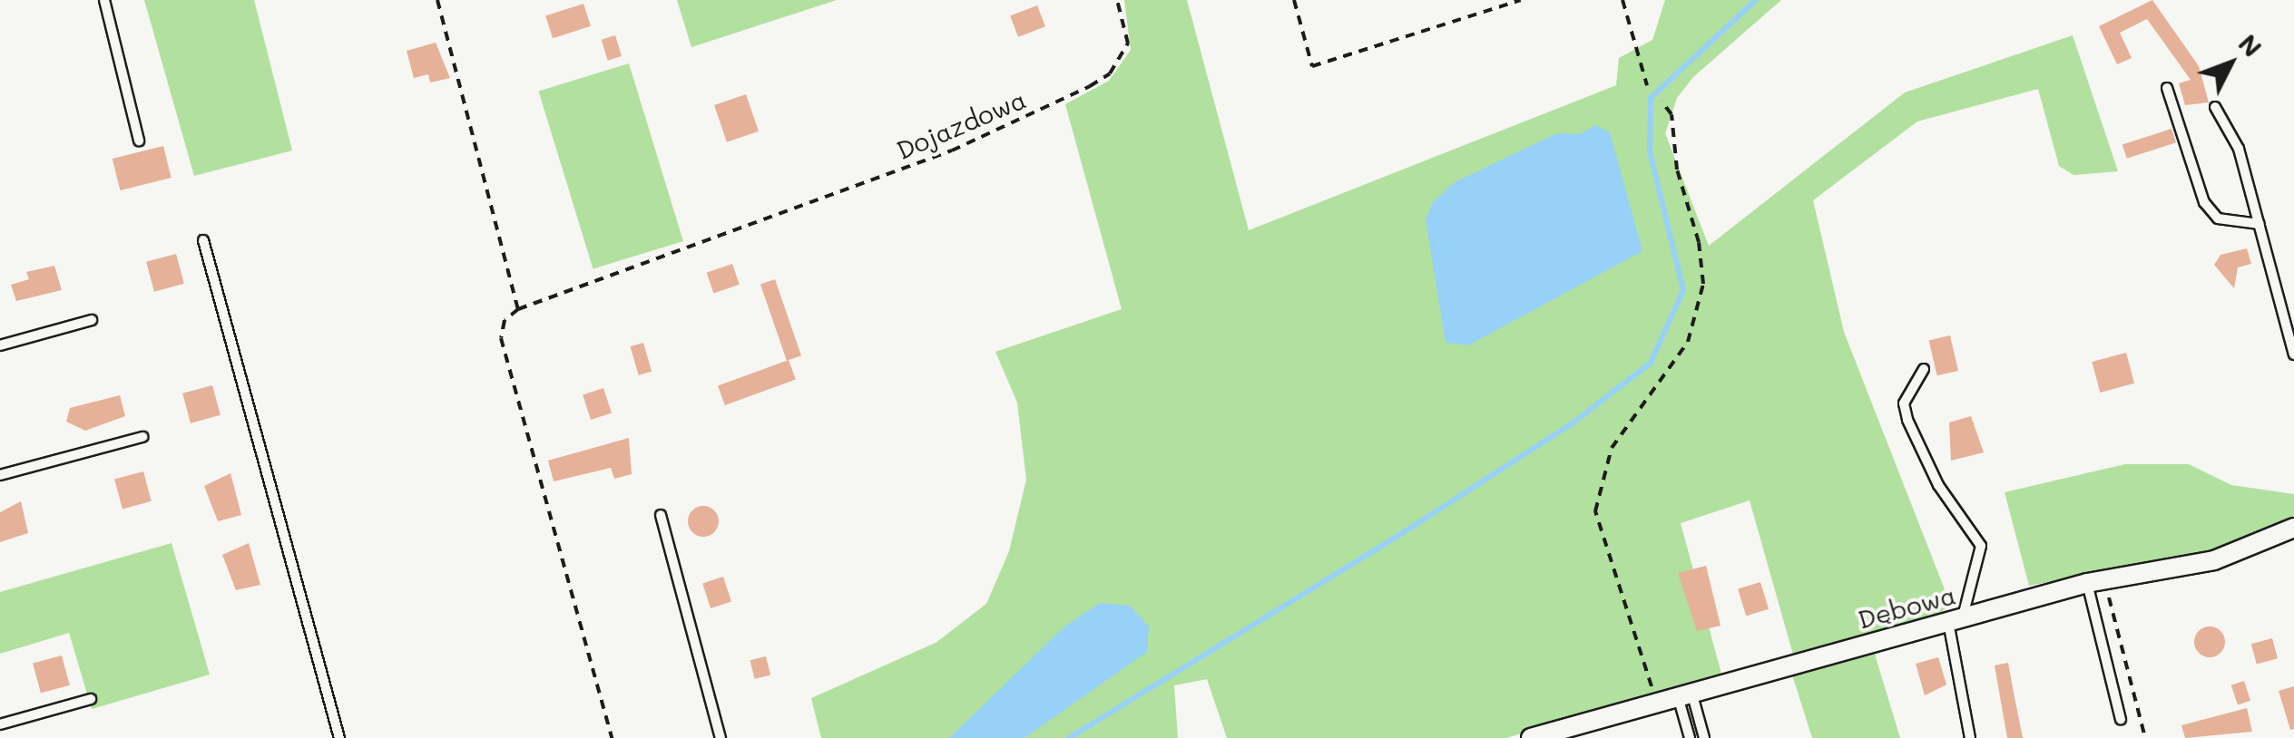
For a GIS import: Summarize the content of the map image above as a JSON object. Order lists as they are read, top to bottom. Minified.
{"streets":{"street":["Dębowa"],"path":["Dojazdowa"]},"north":"top right"}
